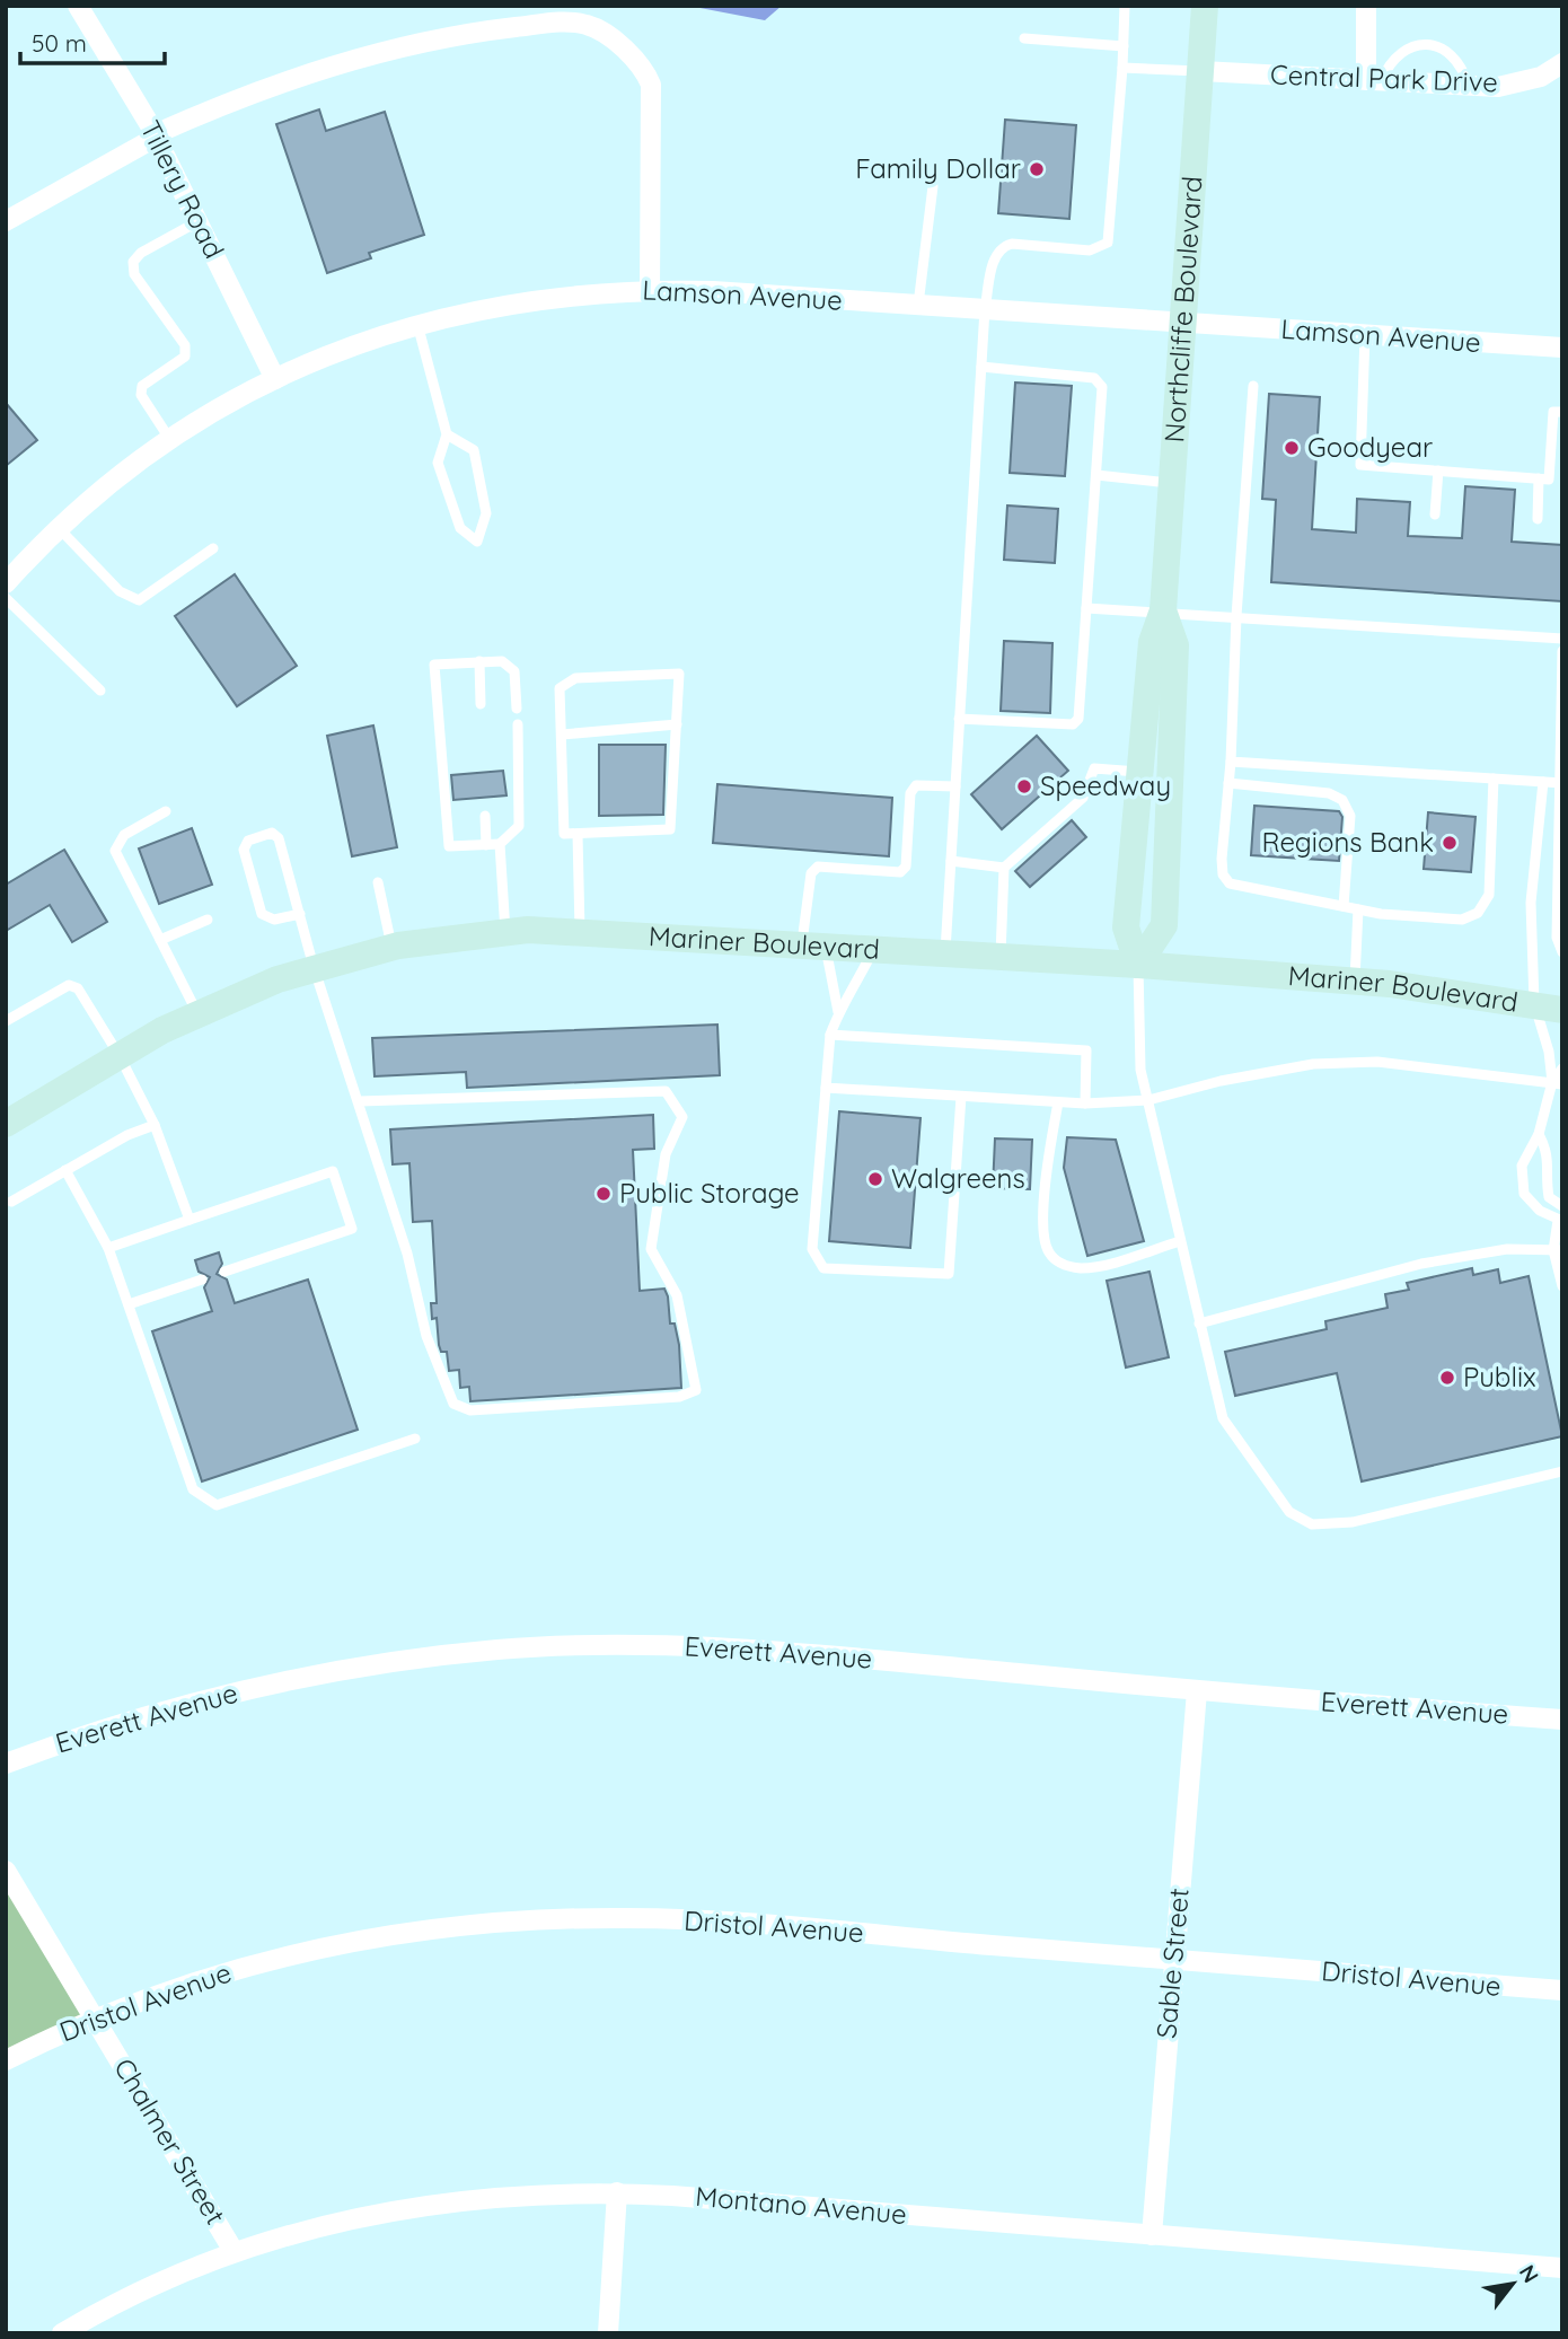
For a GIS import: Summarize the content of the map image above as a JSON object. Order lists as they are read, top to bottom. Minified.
{"streets":{"main road":["Northcliffe Boulevard","Mariner Boulevard"],"street":["Central Park Drive","Tillery Road","Lamson Avenue","Everett Avenue","Dristol Avenue","Sable Street","Chalmer Street","Montano Avenue"]},"crossings":[["Central Park Drive","Northcliffe Boulevard"],["Tillery Road","Lamson Avenue"],["Lamson Avenue","Northcliffe Boulevard"],["Northcliffe Boulevard","Mariner Boulevard"],["Everett Avenue","Sable Street"],["Dristol Avenue","Sable Street"],["Dristol Avenue","Chalmer Street"],["Sable Street","Montano Avenue"],["Chalmer Street","Montano Avenue"]],"places":["Family Dollar","Goodyear","Speedway","Regions Bank","Walgreens","Public Storage","Publix"],"scale_bar":"50 m","north":"top right"}
